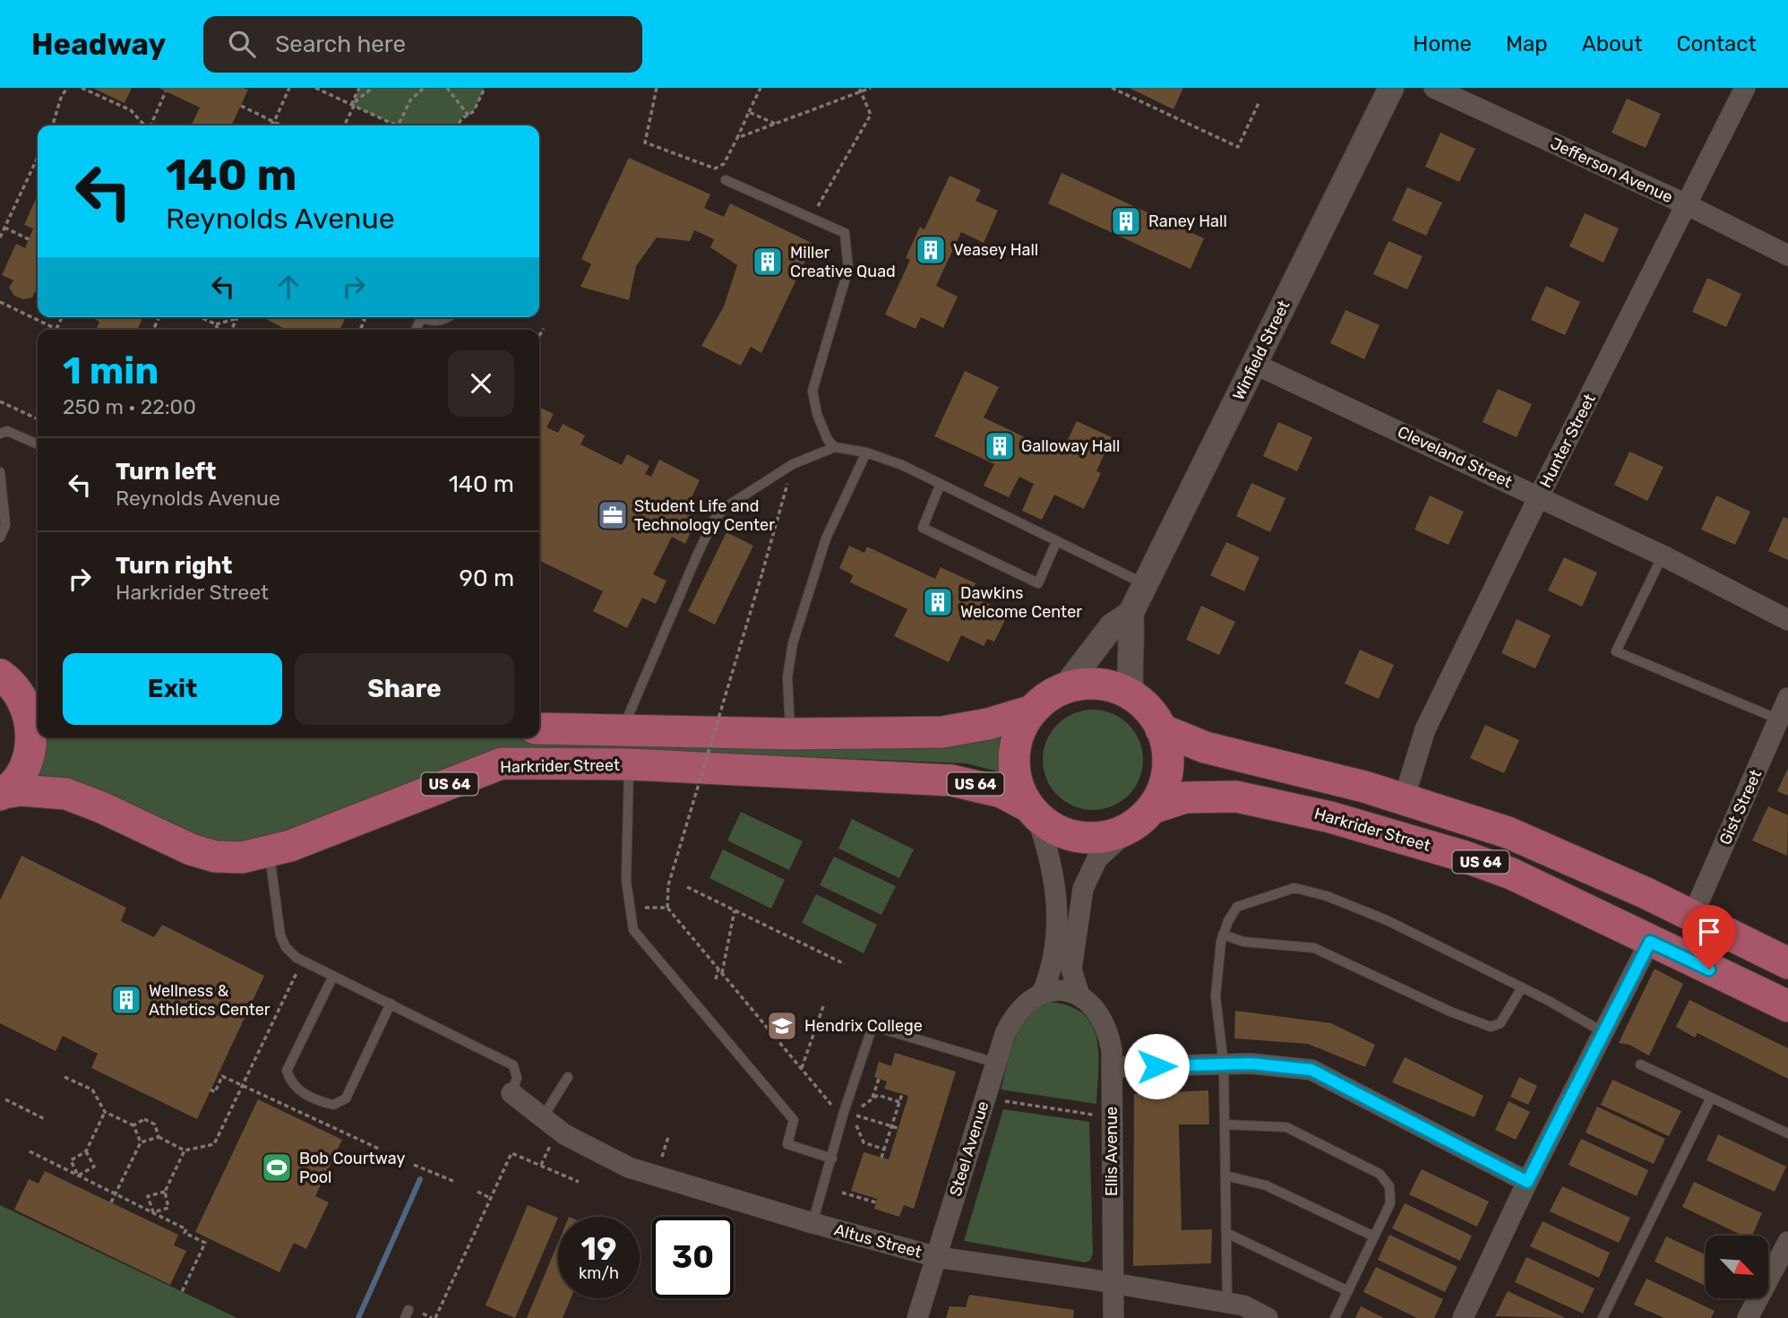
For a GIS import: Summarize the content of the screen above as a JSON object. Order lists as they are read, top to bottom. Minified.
{"streets":{"main road":["Harkrider Street","US 64"],"street":["Jefferson Avenue","Winfield Street","Hunter Street","Cleveland Street","Gist Street","Steel Avenue","Ellis Avenue","Altus Street"]},"crossings":[["Jefferson Avenue","Hunter Street"],["Winfield Street","Cleveland Street"],["Winfield Street","Harkrider Street"],["Winfield Street","US 64"],["Hunter Street","Cleveland Street"],["Hunter Street","US 64"],["Harkrider Street","US 64"],["US 64","Gist Street"],["Steel Avenue","Altus Street"],["Ellis Avenue","Altus Street"]],"places":{"building":["Raney Hall","Veasey Hall","Miller Creative Quad","Galloway Hall","Dawkins Welcome Center","Wellness & Athletics Center"],"office":["Student Life and Technology Center"],"school or university":["Hendrix College"],"sports":["Bob Courtway Pool"]},"north":"bottom right","page":{"header":"Headway","search":"Search here","nav":["Home","Map","About","Contact"],"turn":["140 m","Reynolds Avenue"],"heading":["1 min","250 m · 22:00"],"list":[{"name":"Turn left","note":"Reynolds Avenue","value":"140 m"},{"name":"Turn right","note":"Harkrider Street","value":"90 m"}],"buttons":["Exit","Share"],"speed":"19 km/h","limit":"30"}}
